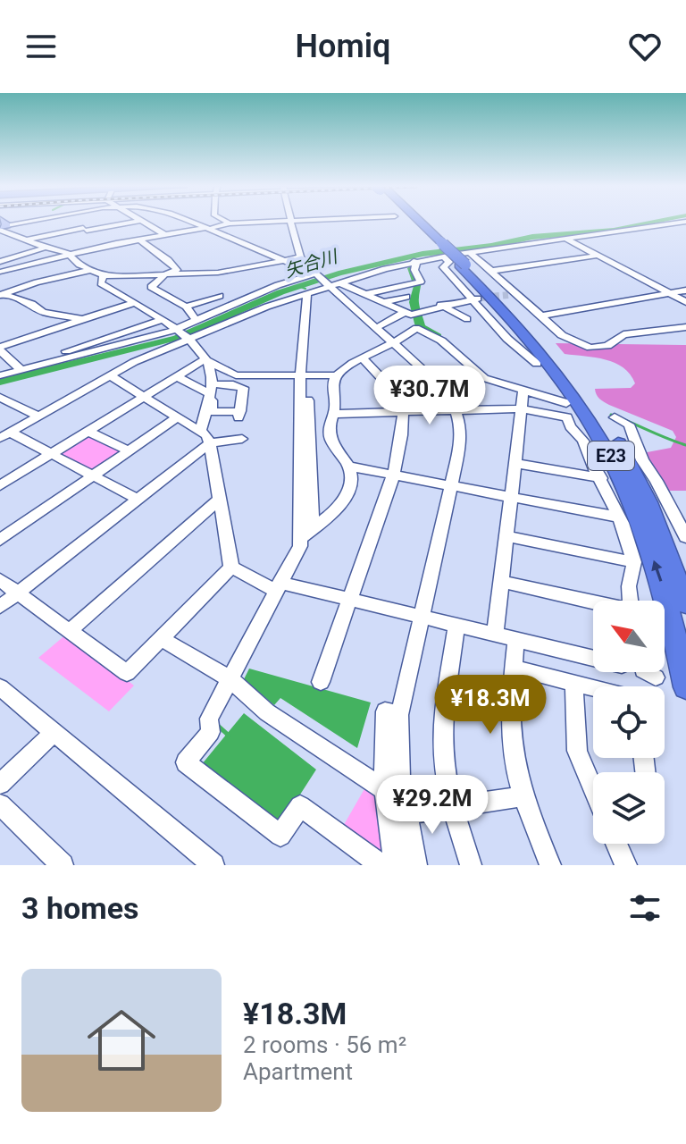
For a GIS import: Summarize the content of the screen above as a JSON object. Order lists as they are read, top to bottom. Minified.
{"streets":{"highway":["E23"]},"water":["矢合川"],"north":"top left","page":{"header":"Homiq","price":["¥30.7M","¥18.3M","¥29.2M"],"heading":"3 homes","list":[{"name":"¥18.3M","note":"2 rooms · 56 m² · Apartment"}]}}
